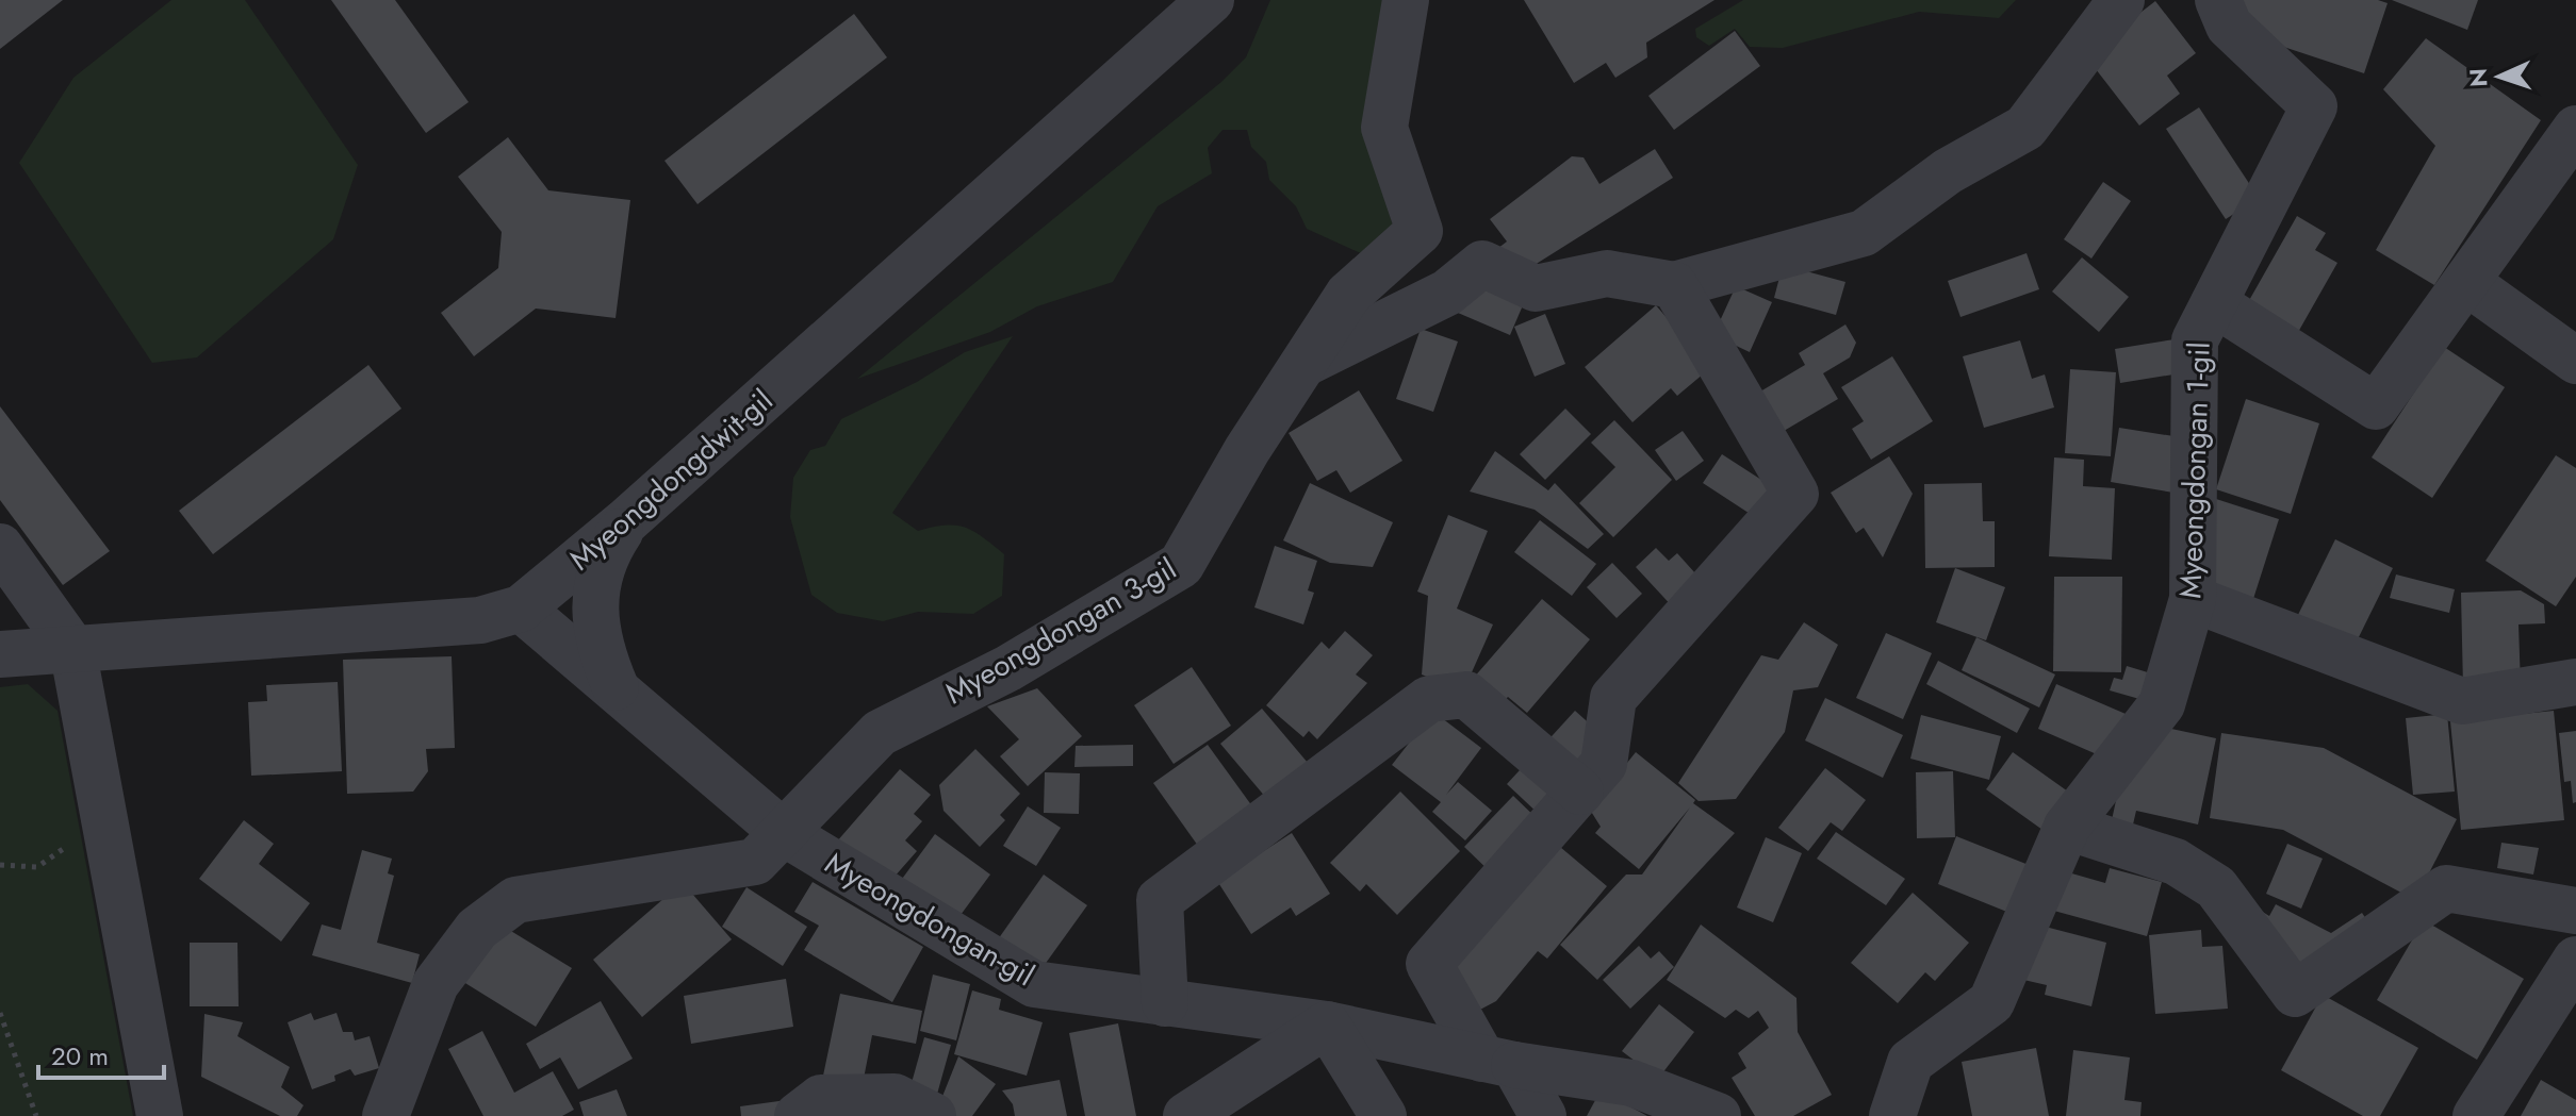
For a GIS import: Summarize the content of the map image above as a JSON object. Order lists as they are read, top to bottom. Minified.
{"streets":{"street":["Myeongdongan 1-gil","Myeongdongdwit-gil","Myeongdongan 3-gil","Myeongdongan-gil"]},"crossings":[["Myeongdongdwit-gil","Myeongdongan-gil"],["Myeongdongan 3-gil","Myeongdongan-gil"]],"scale_bar":"20 m","north":"left"}
